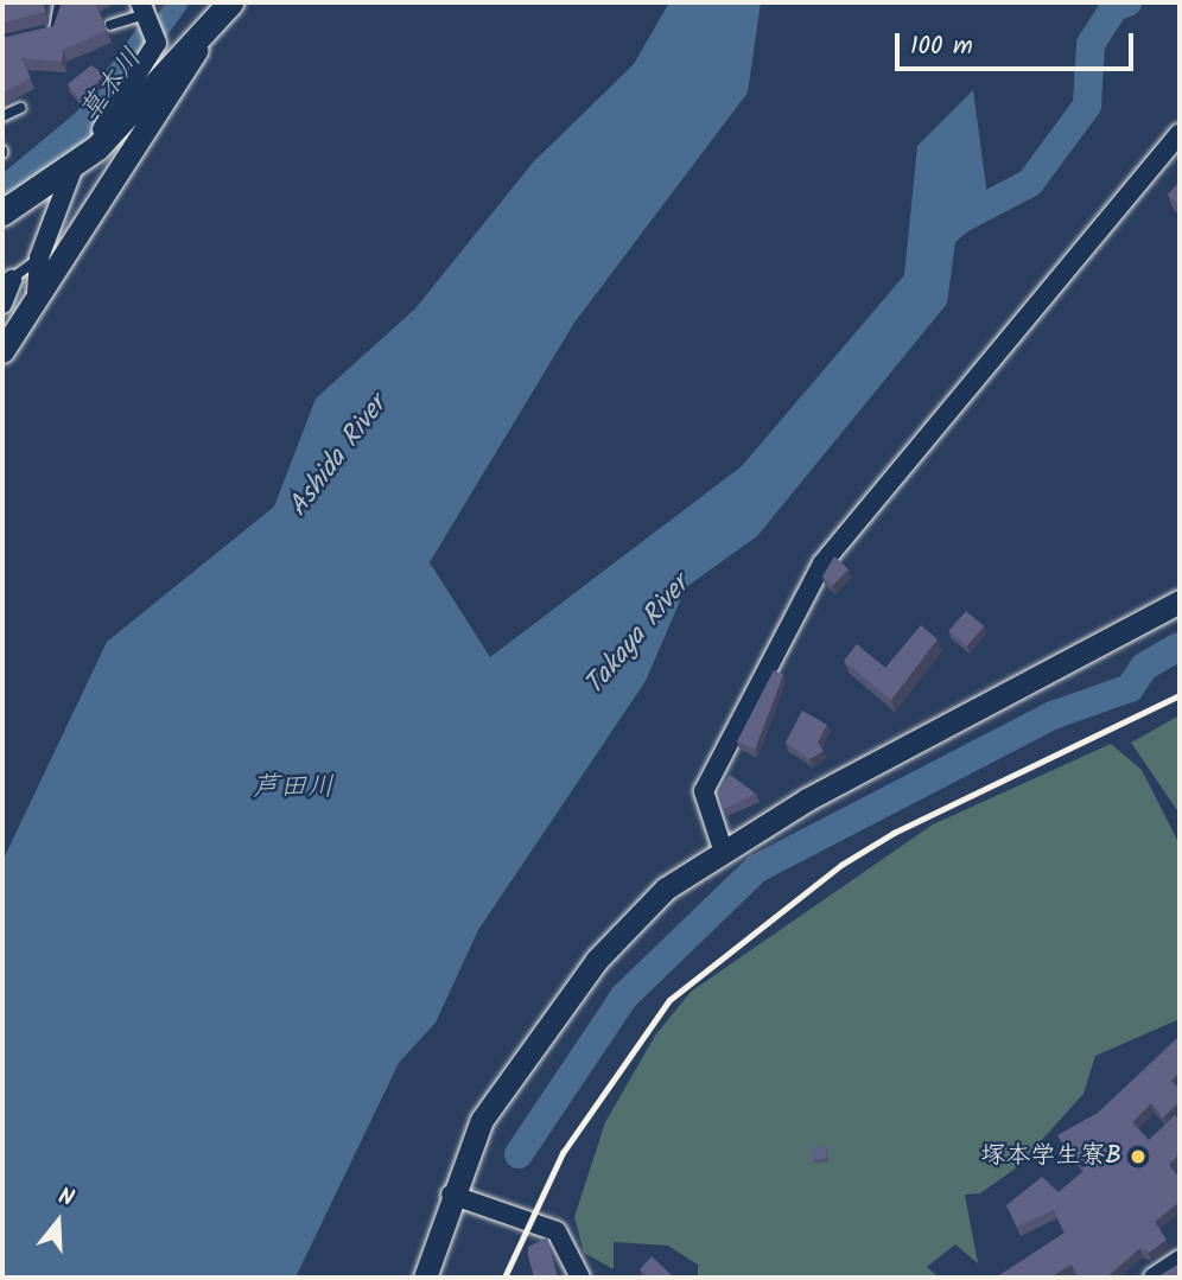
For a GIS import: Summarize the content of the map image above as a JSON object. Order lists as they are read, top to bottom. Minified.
{"water":["草木川","Ashida River","Takaya River","芦田川"],"places":["塚本学生寮B"],"scale_bar":"100 m","north":"top"}
